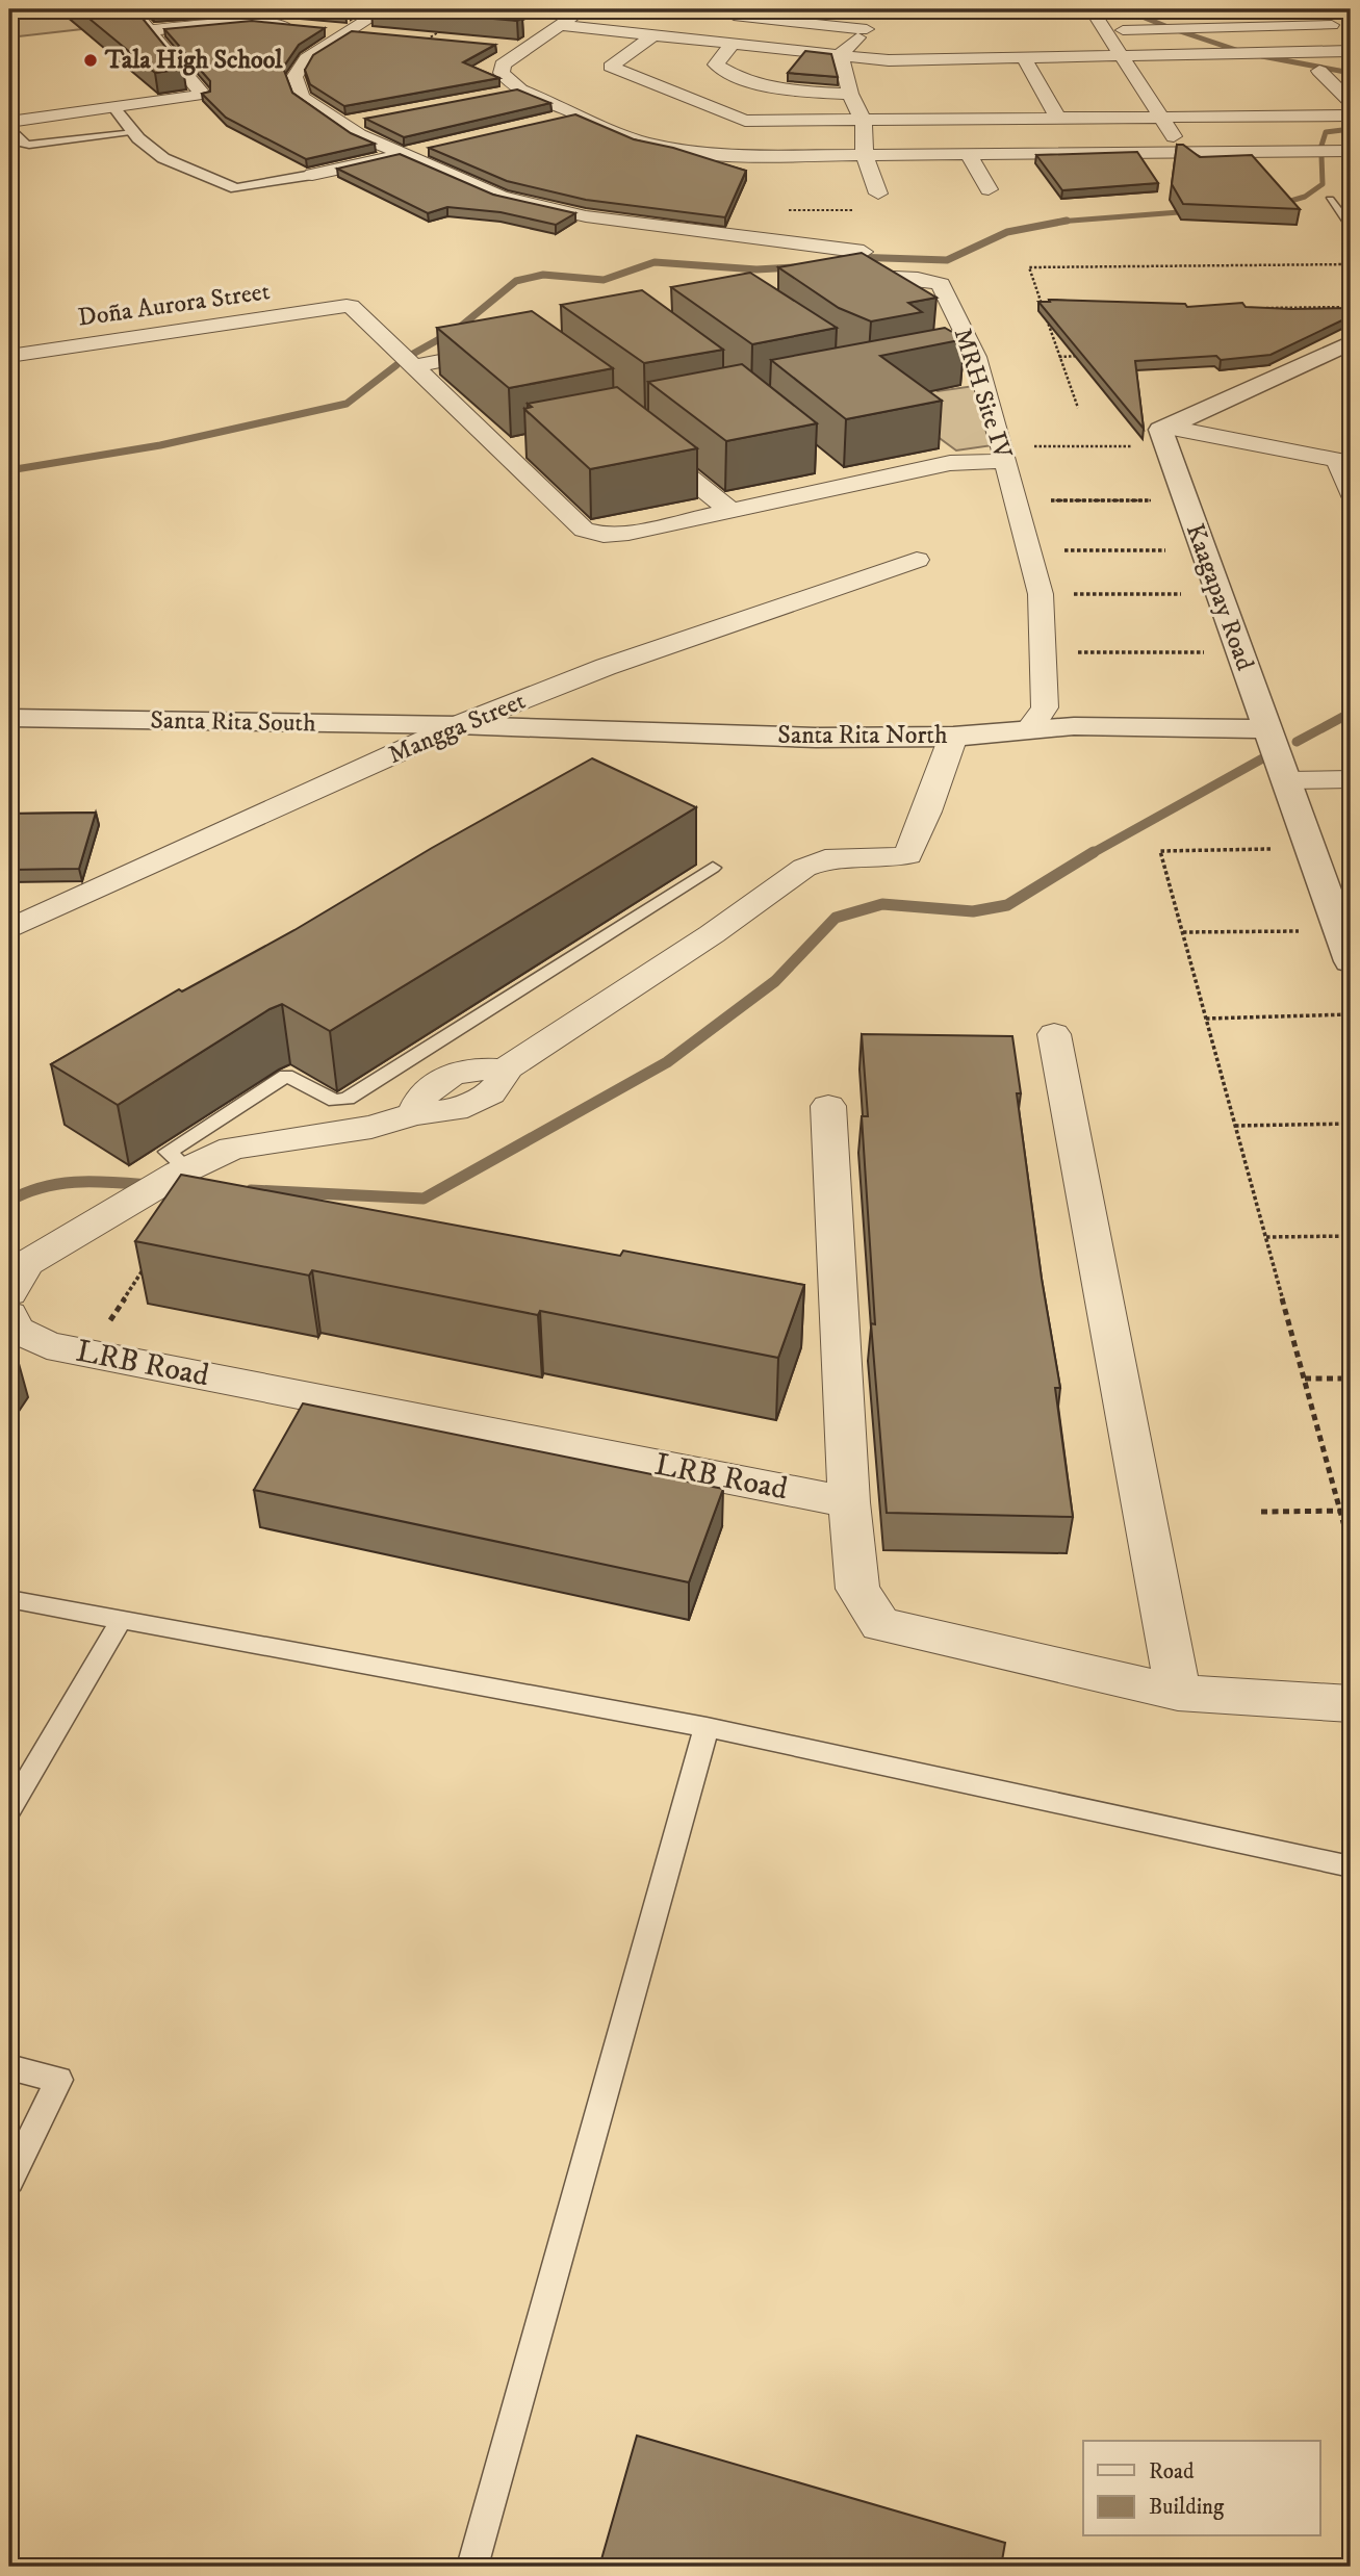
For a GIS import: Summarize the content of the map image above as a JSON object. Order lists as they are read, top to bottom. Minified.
{"streets":{"street":["Doña Aurora Street","MRH Site IV","Kaagapay Road","Santa Rita South","Mangga Street","Santa Rita North","LRB Road"]},"crossings":[["MRH Site IV","Santa Rita North"],["Kaagapay Road","Santa Rita North"],["Santa Rita South","Mangga Street"],["Santa Rita South","Santa Rita North"],["Mangga Street","Santa Rita North"]],"places":["Tala High School"],"legend":["Road","Building"]}
